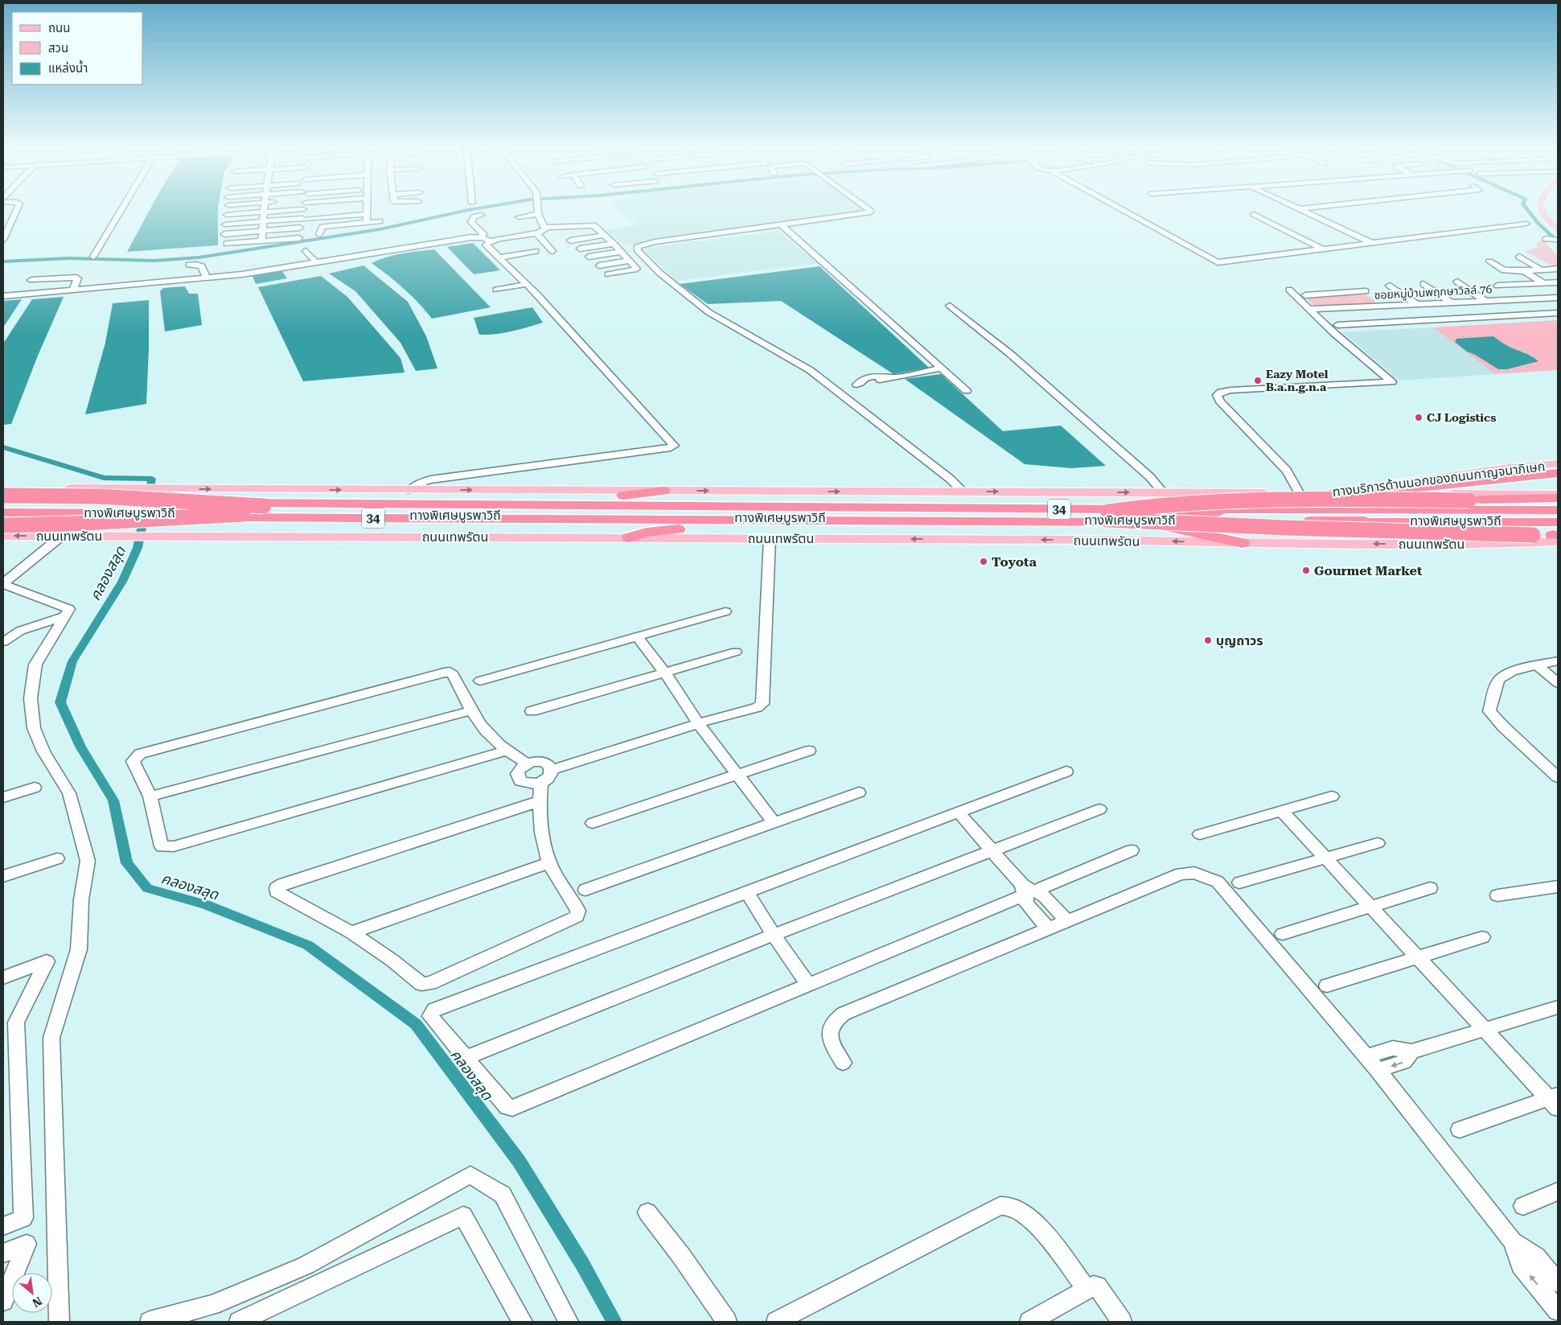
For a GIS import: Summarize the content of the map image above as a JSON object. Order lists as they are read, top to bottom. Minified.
{"streets":{"highway":["34","ทางพิเศษบูรพาวิถี","ถนนเทพรัตน"],"main road":["ทางบริการด้านนอกของถนนกาญจนาภิเษก"],"street":["ซอยหมู่บ้านพฤกษาวิลล์ 76"]},"crossings":[["ทางบริการด้านนอกของถนนกาญจนาภิเษก","34"],["ทางพิเศษบูรพาวิถี","ถนนเทพรัตน"]],"water":["คลองสลุด"],"places":["Eazy Motel B.a.n.g.n.a","CJ Logistics","Toyota","Gourmet Market","บุญถาวร"],"legend":["ถนน","สวน","แหล่งน้ำ"],"north":"bottom right"}
